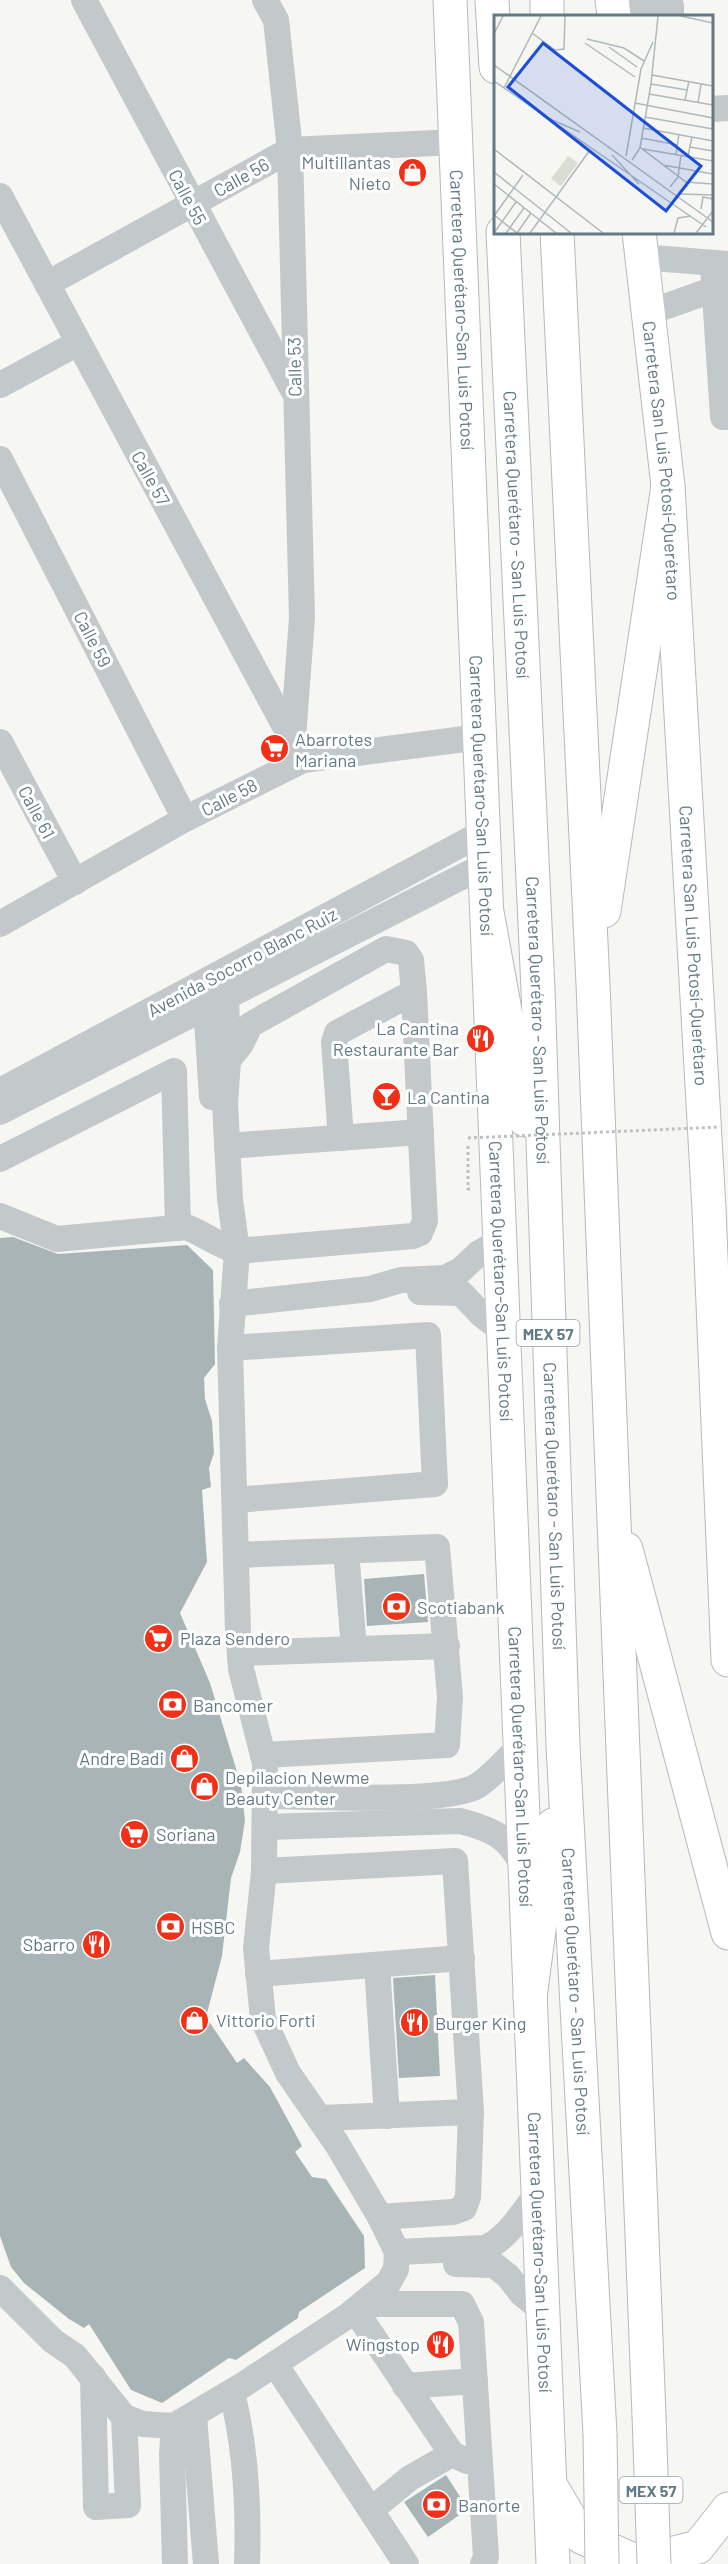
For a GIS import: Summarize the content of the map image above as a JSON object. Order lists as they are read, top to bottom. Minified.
{"streets":{"main road":["Carretera Querétaro-San Luis Potosí","Carretera San Luis Potosí-Querétaro","Carretera Querétaro - San Luis Potosí","MEX 57"],"street":["Calle 56","Calle 55","Calle 53","Calle 57","Calle 59","Calle 58","Calle 61","Avenida Socorro Blanc Ruiz"]},"crossings":[["Calle 56","Calle 55"],["Calle 56","Carretera Querétaro-San Luis Potosí"],["Calle 56","Calle 53"],["Calle 56","Calle 57"],["Calle 55","Calle 53"],["Carretera Querétaro-San Luis Potosí","Calle 58"],["Carretera Querétaro-San Luis Potosí","Avenida Socorro Blanc Ruiz"],["Calle 53","Calle 57"],["Calle 53","Calle 58"],["Calle 57","Calle 58"],["Calle 59","Calle 58"],["Calle 58","Calle 61"]],"places":{"shop":["Multillantas Nieto","Andre Badi","Depilacion Newme Beauty Center","Vittorio Forti"],"supermarket":["Abarrotes Mariana","Plaza Sendero","Soriana"],"restaurant":["La Cantina Restaurante Bar","Sbarro","Burger King","Wingstop"],"bar":["La Cantina"],"bank":["Scotiabank","Bancomer","HSBC","Banorte"]}}
